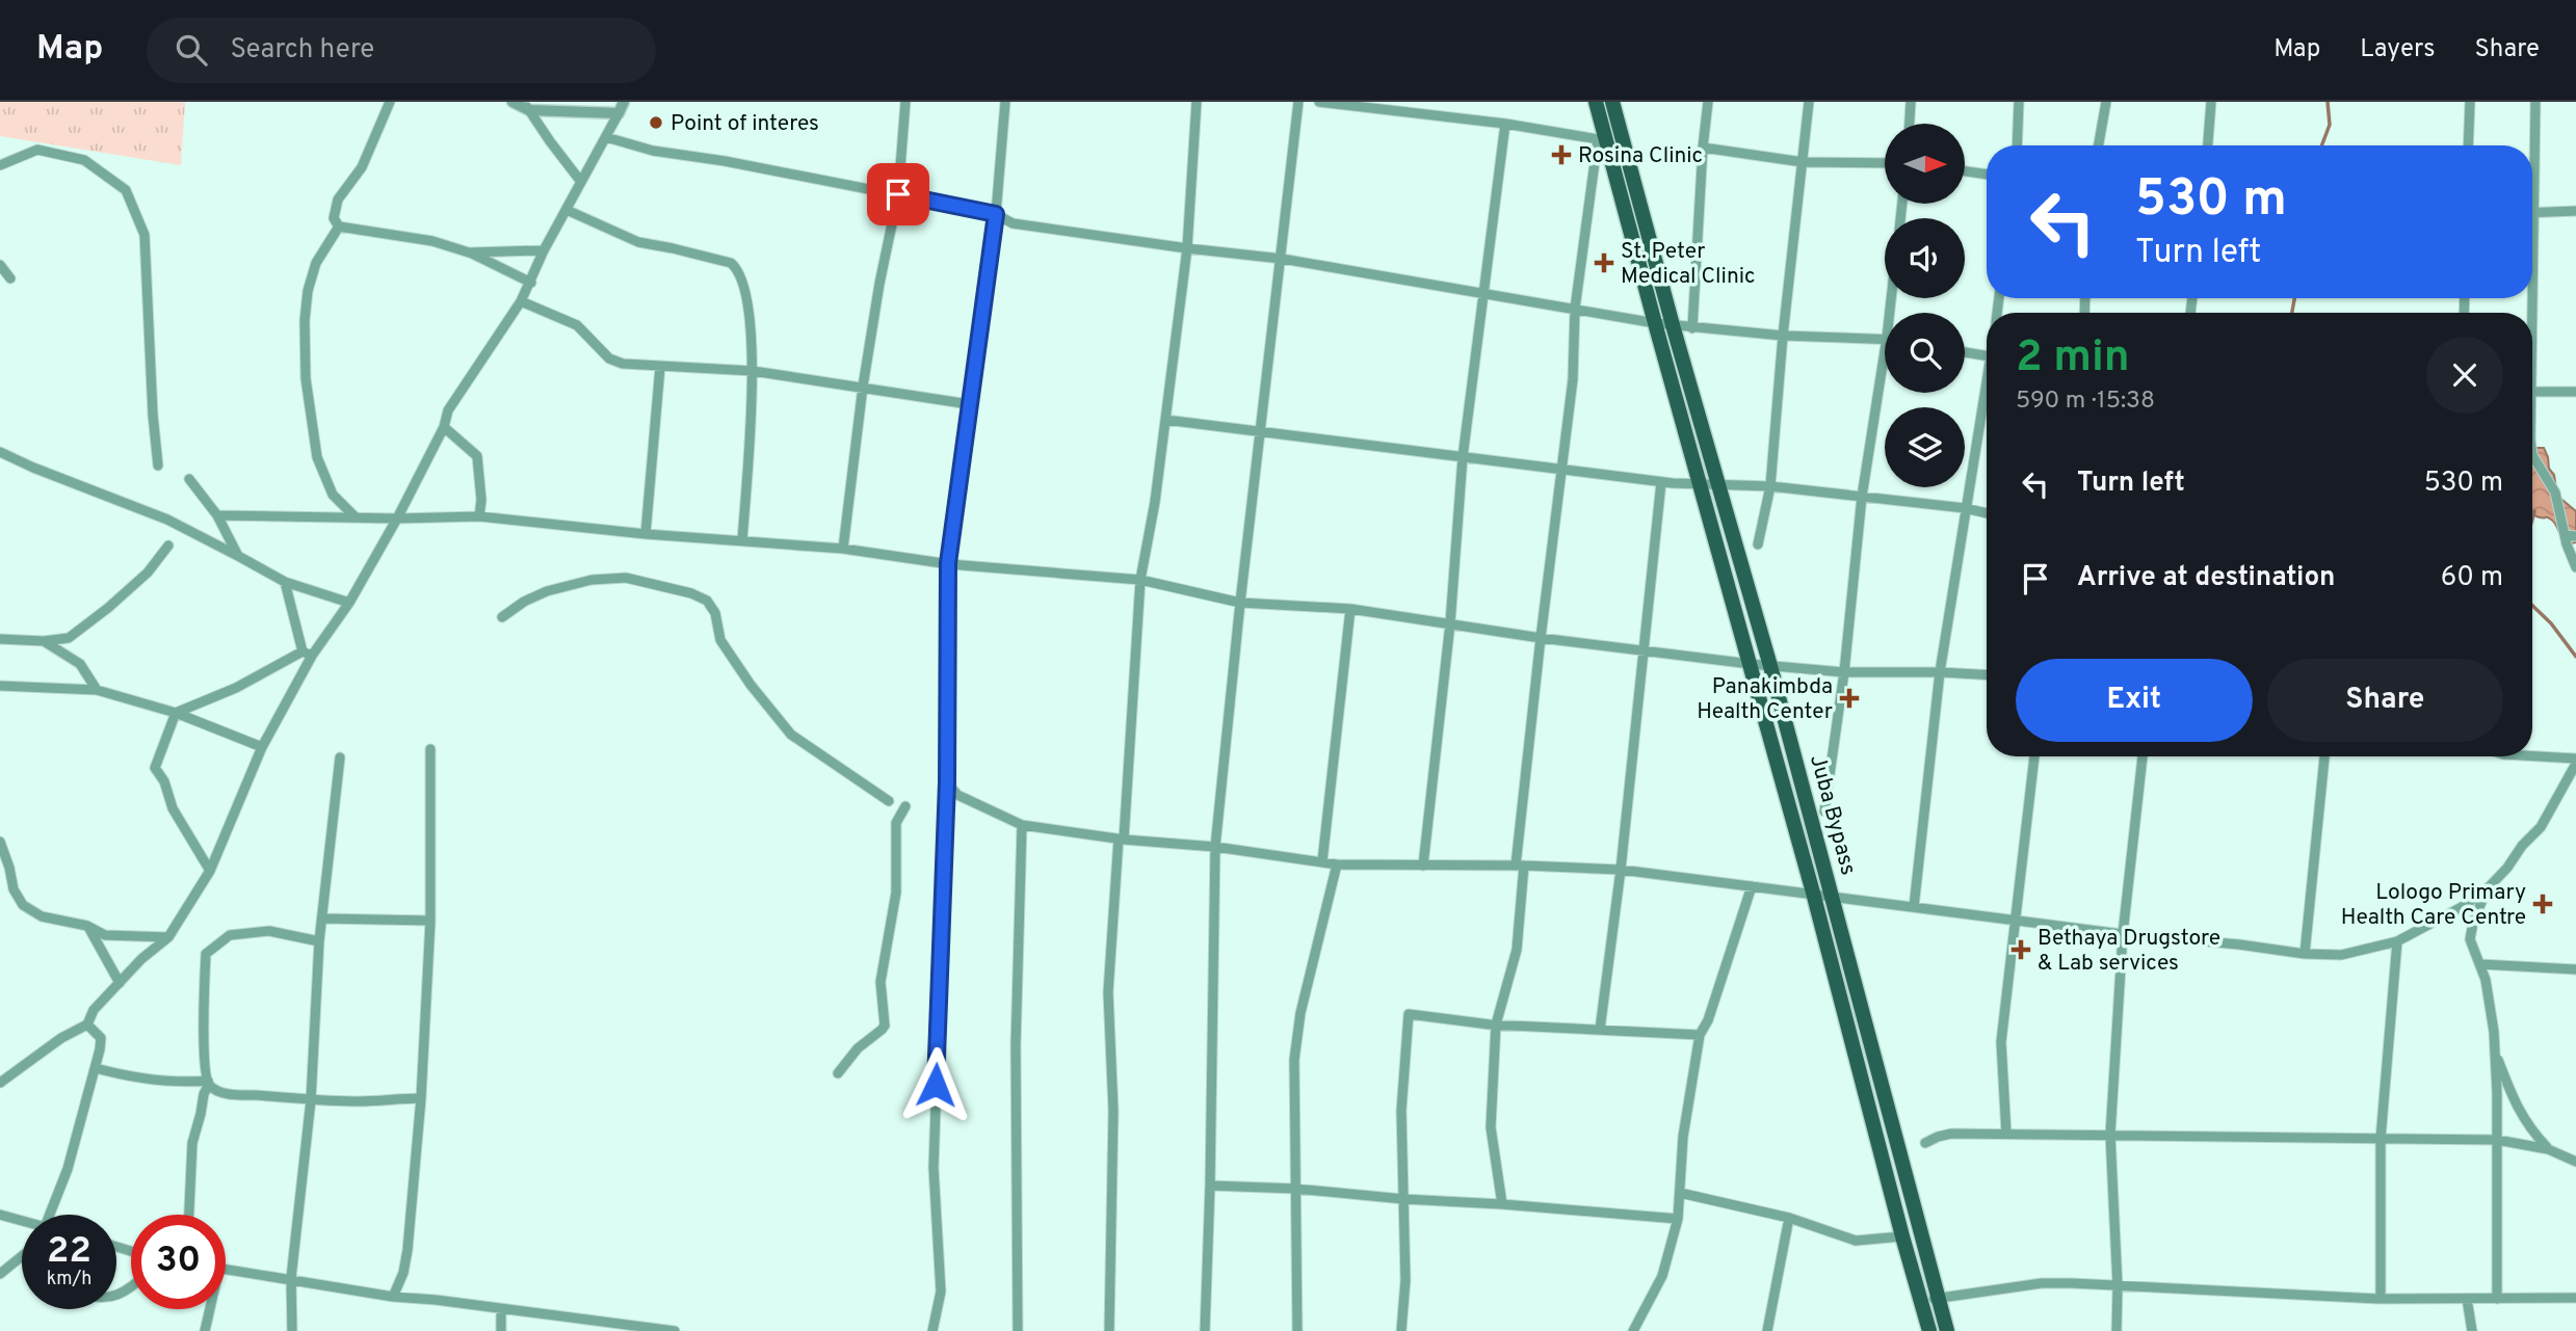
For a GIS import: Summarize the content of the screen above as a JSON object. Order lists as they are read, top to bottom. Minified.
{"streets":{"main road":["Juba Bypass"]},"places":{"other":["Point of interes"],"health":["Rosina Clinic","St. Peter Medical Clinic","Panakimbda Health Center","Lologo Primary Health Care Centre","Bethaya Drugstore & Lab services"]},"north":"right","page":{"header":"Map","search":"Search here","nav":["Map","Layers","Share"],"turn":["530 m","Turn left"],"heading":["2 min","590 m · 15:38"],"list":[{"name":"Turn left","value":"530 m"},{"name":"Arrive at destination","value":"60 m"}],"buttons":["Exit","Share"],"speed":"22 km/h","limit":"30"}}
